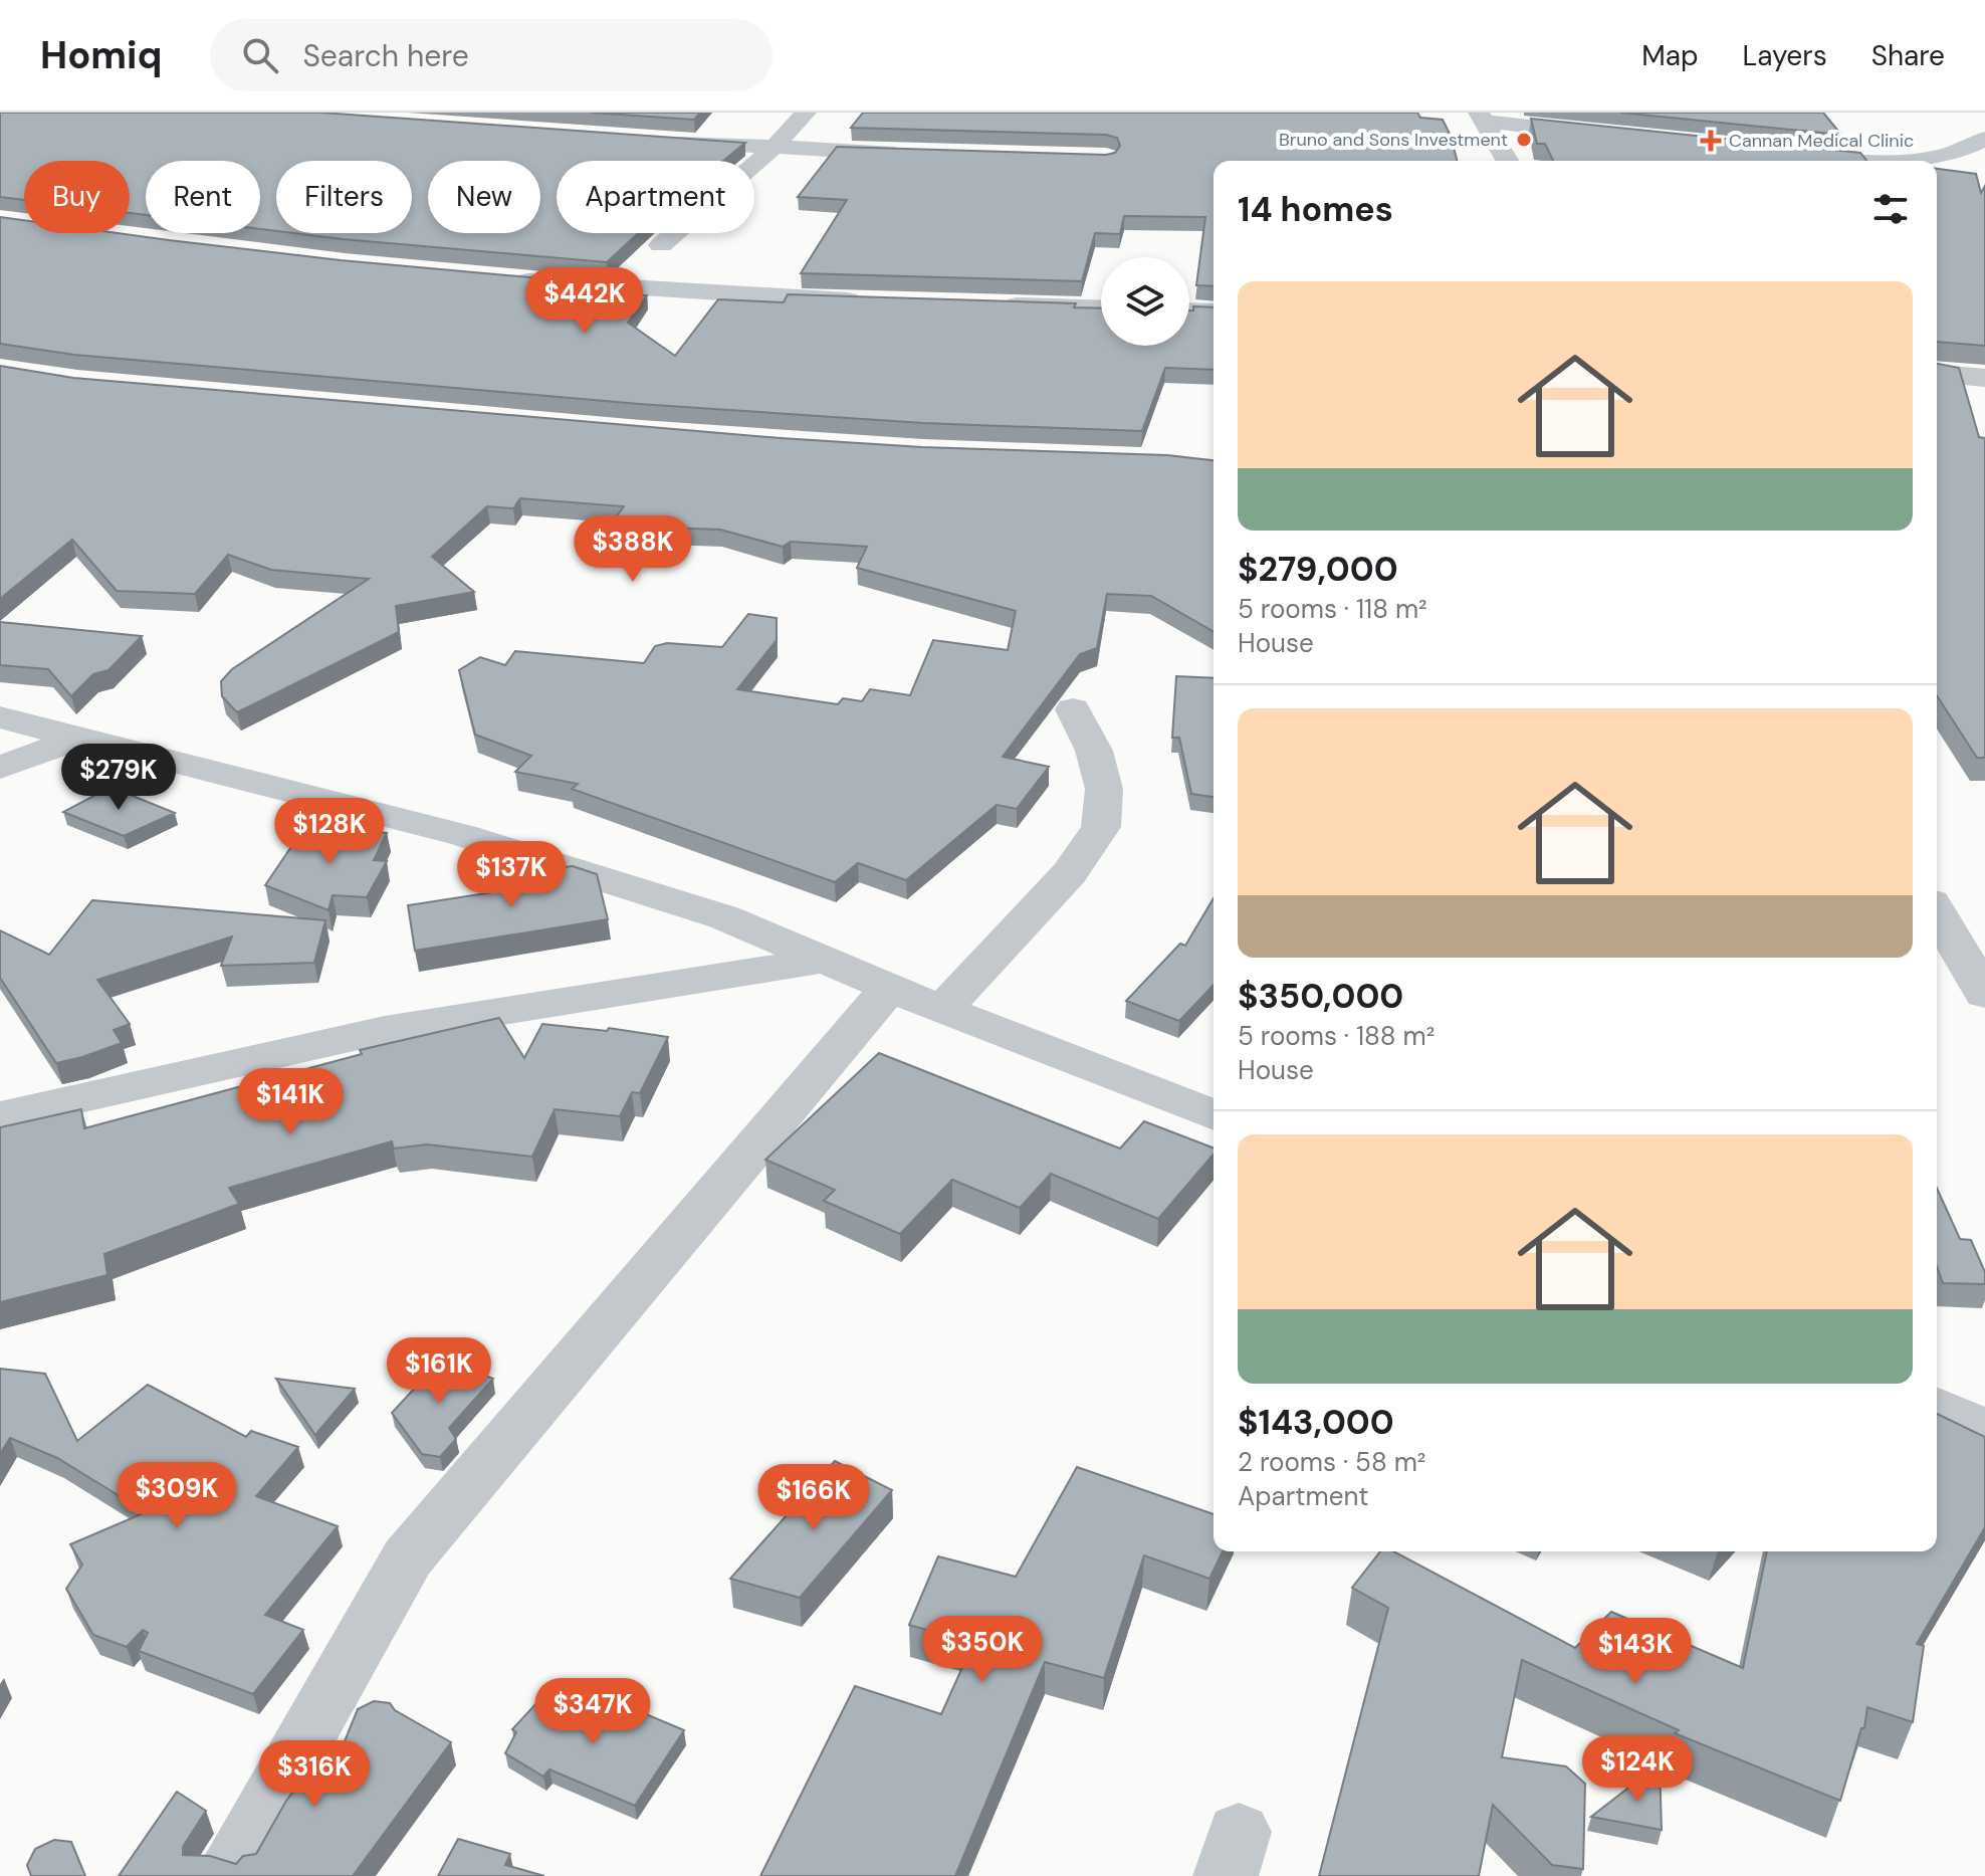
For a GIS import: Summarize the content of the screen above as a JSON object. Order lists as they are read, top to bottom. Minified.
{"places":{"other":["Bruno and Sons Investment"],"health":["Cannan Medical Clinic"]},"page":{"header":"Homiq","search":"Search here","nav":["Map","Layers","Share"],"chip":["Buy","Rent","Filters","New","Apartment"],"heading":"14 homes","list":[{"name":"$279,000","note":"5 rooms · 118 m² · House"},{"name":"$350,000","note":"5 rooms · 188 m² · House"},{"name":"$143,000","note":"2 rooms · 58 m² · Apartment"}],"price":["$442K","$388K","$279K","$128K","$137K","$141K","$161K","$309K","$166K","$350K","$143K","$347K","$124K","$316K"]}}
